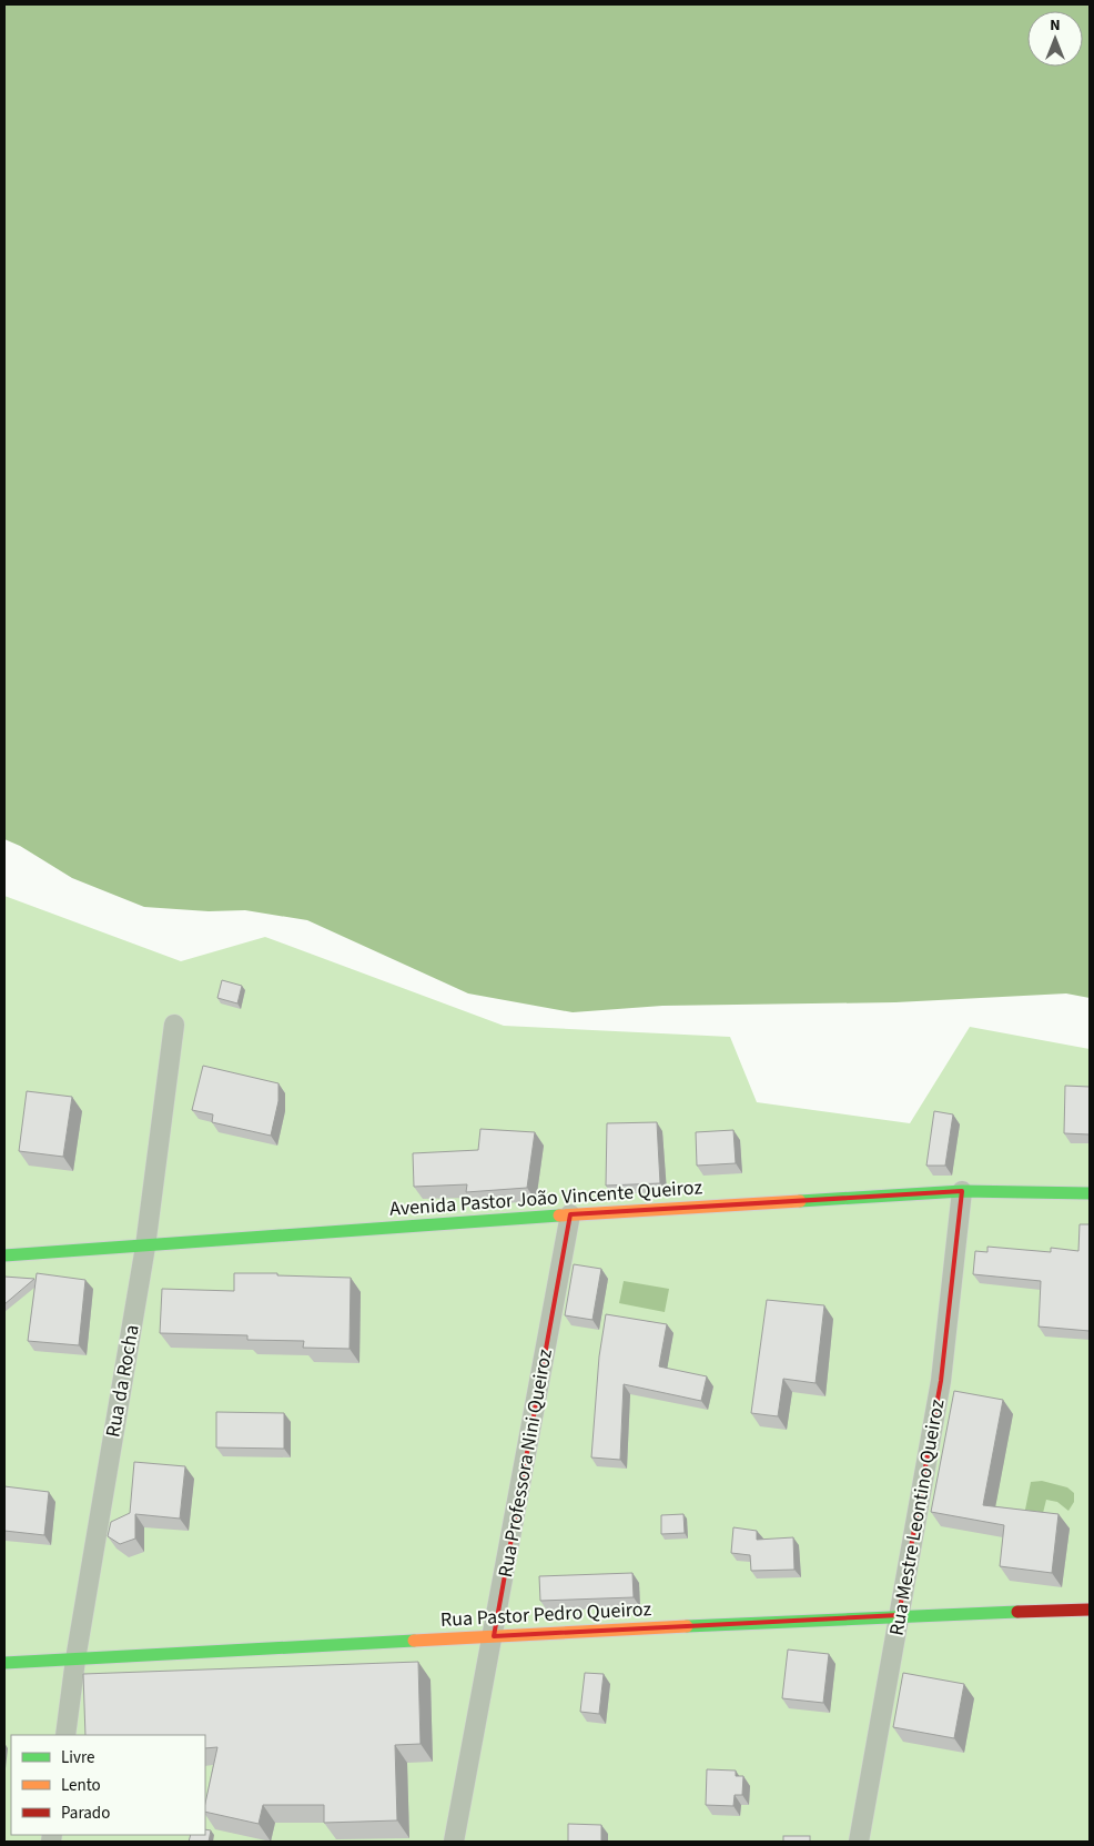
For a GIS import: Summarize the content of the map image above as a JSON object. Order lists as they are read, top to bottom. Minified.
{"streets":{"street":["Avenida Pastor João Vincente Queiroz","Rua da Rocha","Rua Professora Nini Queiroz","Rua Mestre Leontino Queiroz","Rua Pastor Pedro Queiroz"]},"crossings":[["Avenida Pastor João Vincente Queiroz","Rua da Rocha"],["Avenida Pastor João Vincente Queiroz","Rua Professora Nini Queiroz"],["Avenida Pastor João Vincente Queiroz","Rua Mestre Leontino Queiroz"],["Rua da Rocha","Rua Pastor Pedro Queiroz"],["Rua Professora Nini Queiroz","Rua Pastor Pedro Queiroz"],["Rua Mestre Leontino Queiroz","Rua Pastor Pedro Queiroz"]],"legend":["Livre","Lento","Parado"],"north":"top"}
